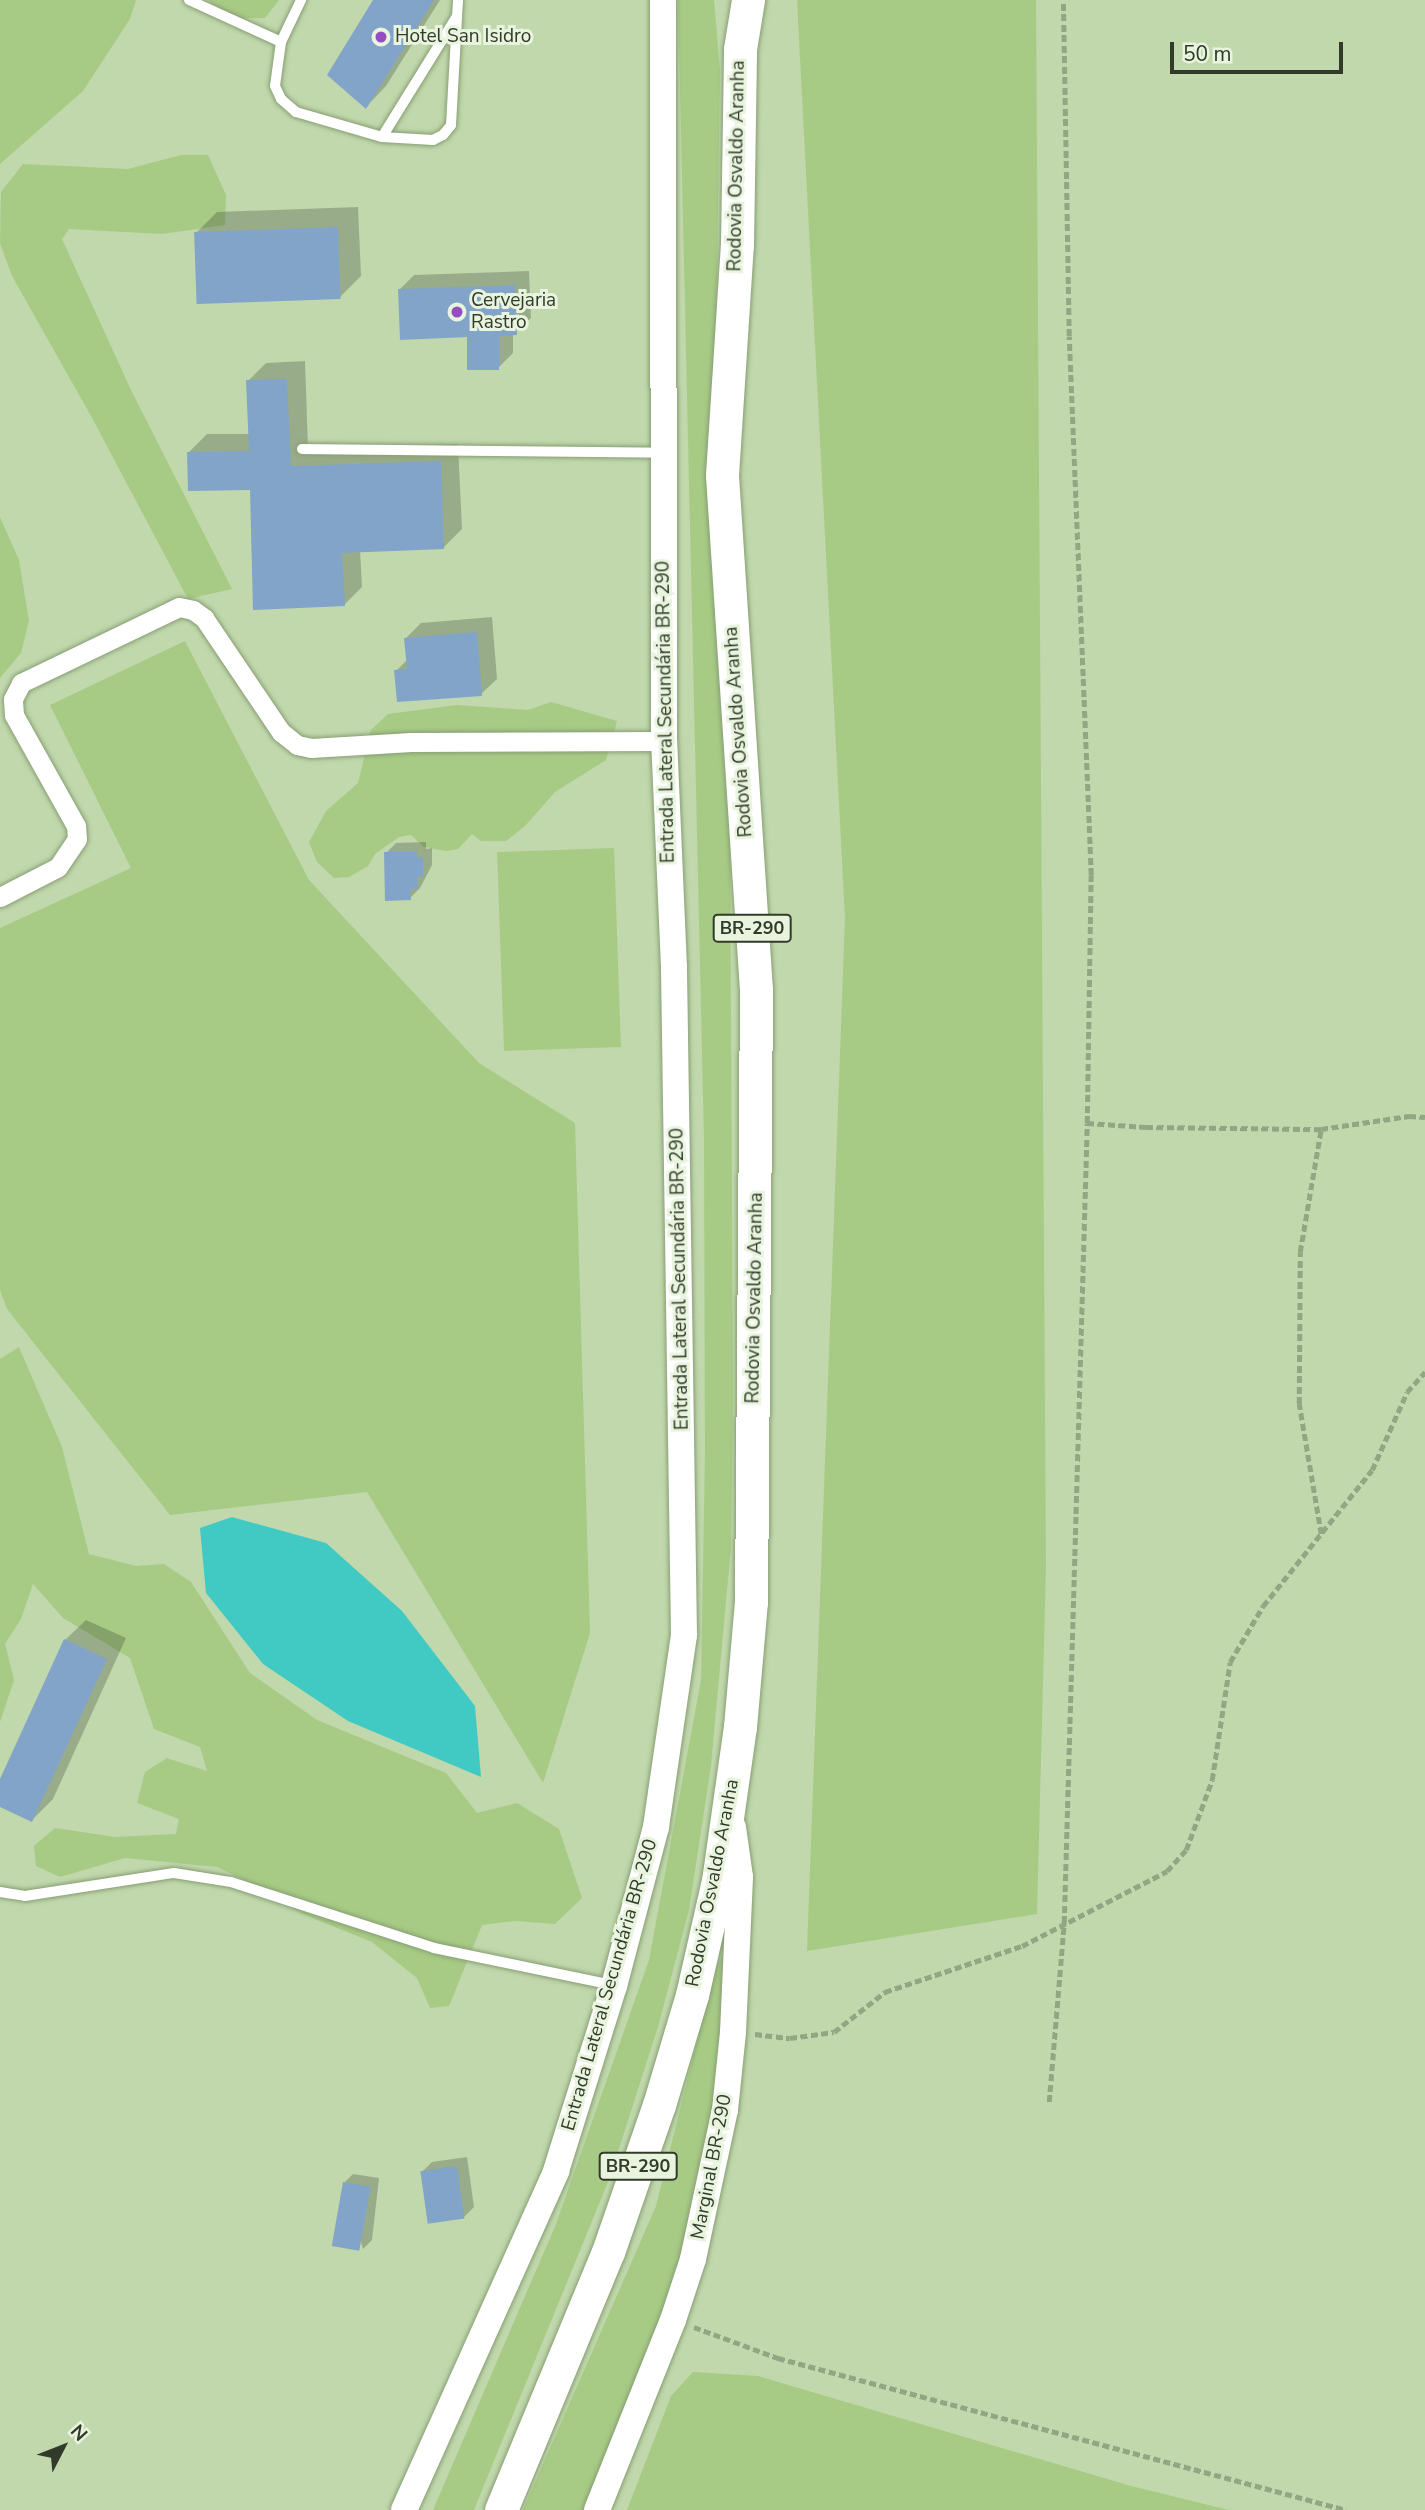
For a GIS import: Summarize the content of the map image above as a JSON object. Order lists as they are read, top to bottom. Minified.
{"streets":{"highway":["Rodovia Osvaldo Aranha","BR-290"],"main road":["Entrada Lateral Secundária BR-290","Marginal BR-290"]},"crossings":[["Rodovia Osvaldo Aranha","Marginal BR-290"]],"places":["Hotel San Isidro","Cervejaria Rastro"],"scale_bar":"50 m","north":"top right"}
